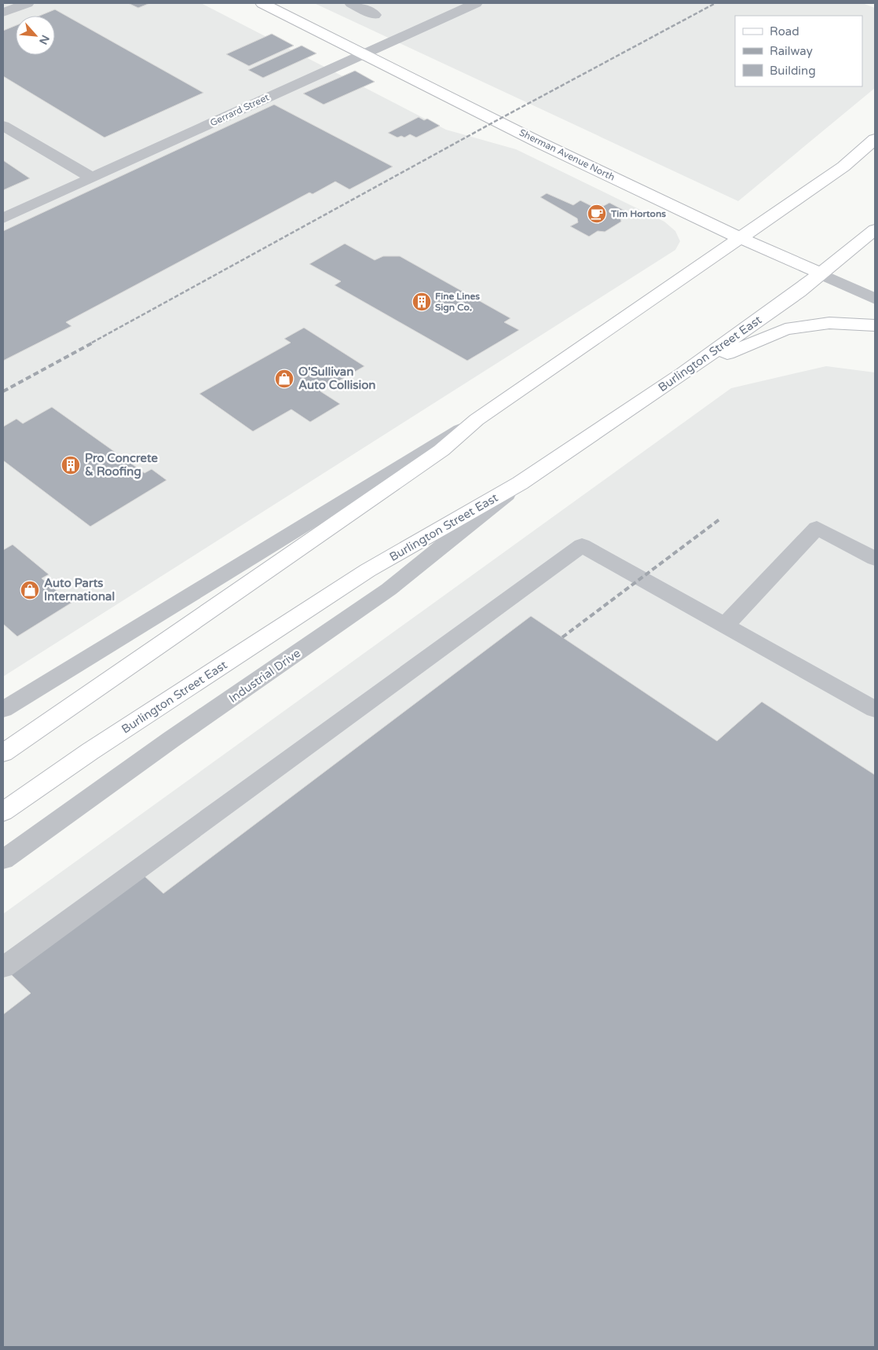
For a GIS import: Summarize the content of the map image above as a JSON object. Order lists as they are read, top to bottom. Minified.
{"streets":{"main road":["Sherman Avenue North","Burlington Street East"],"street":["Gerrard Street","Industrial Drive"]},"crossings":[["Gerrard Street","Sherman Avenue North"],["Sherman Avenue North","Burlington Street East"],["Burlington Street East","Industrial Drive"]],"places":{"cafe":["Tim Hortons"],"building":["Fine Lines Sign Co.","Pro Concrete & Roofing"],"shop":["O'Sullivan Auto Collision","Auto Parts International"]},"legend":["Road","Railway","Building"],"north":"bottom right"}
